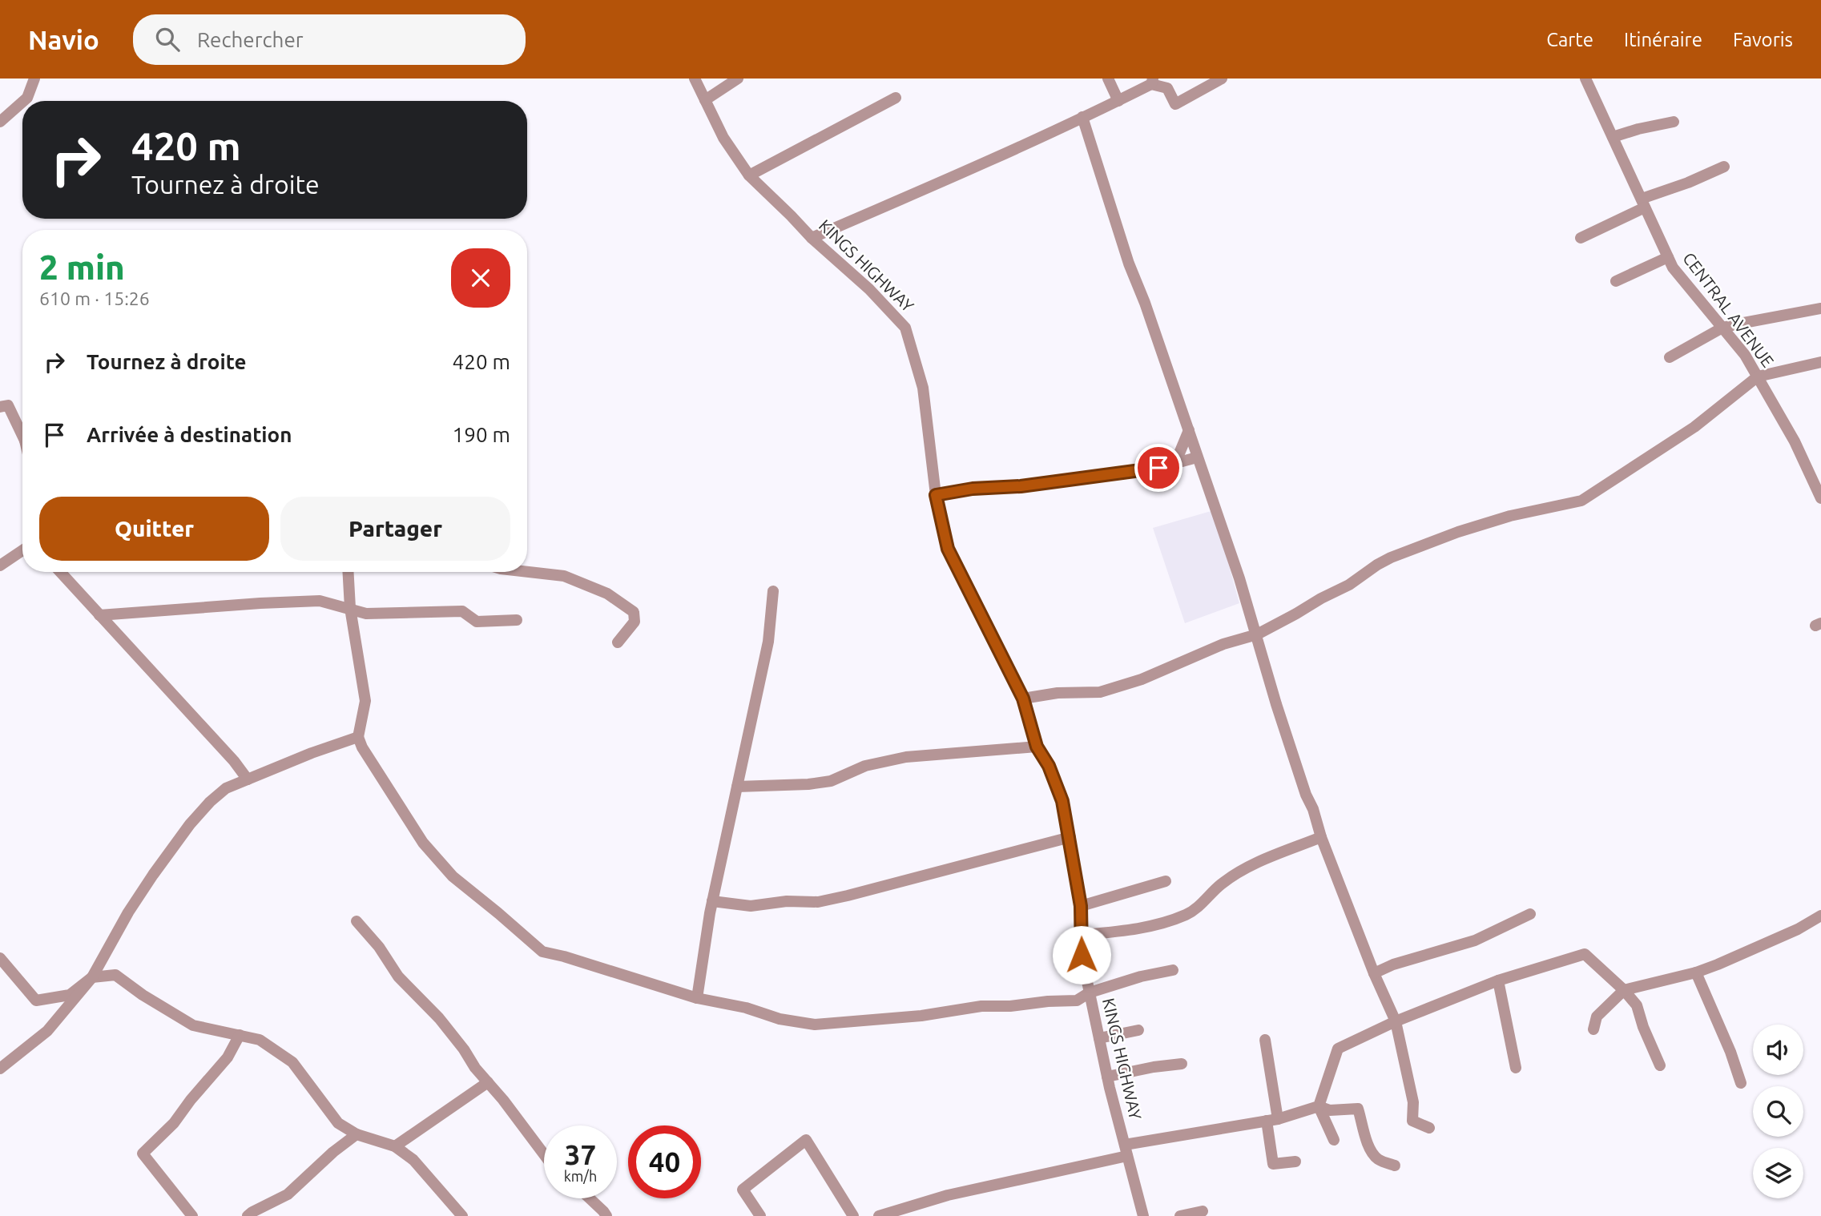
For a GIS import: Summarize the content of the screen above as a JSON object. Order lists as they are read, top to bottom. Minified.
{"streets":{"street":["KINGS HIGHWAY","CENTRAL AVENUE"]},"page":{"header":"Navio","search":"Rechercher","nav":["Carte","Itinéraire","Favoris"],"turn":["420 m","Tournez à droite"],"heading":["2 min","610 m · 15:26"],"list":[{"name":"Tournez à droite","value":"420 m"},{"name":"Arrivée à destination","value":"190 m"}],"buttons":["Quitter","Partager"],"speed":"37 km/h","limit":"40"}}
